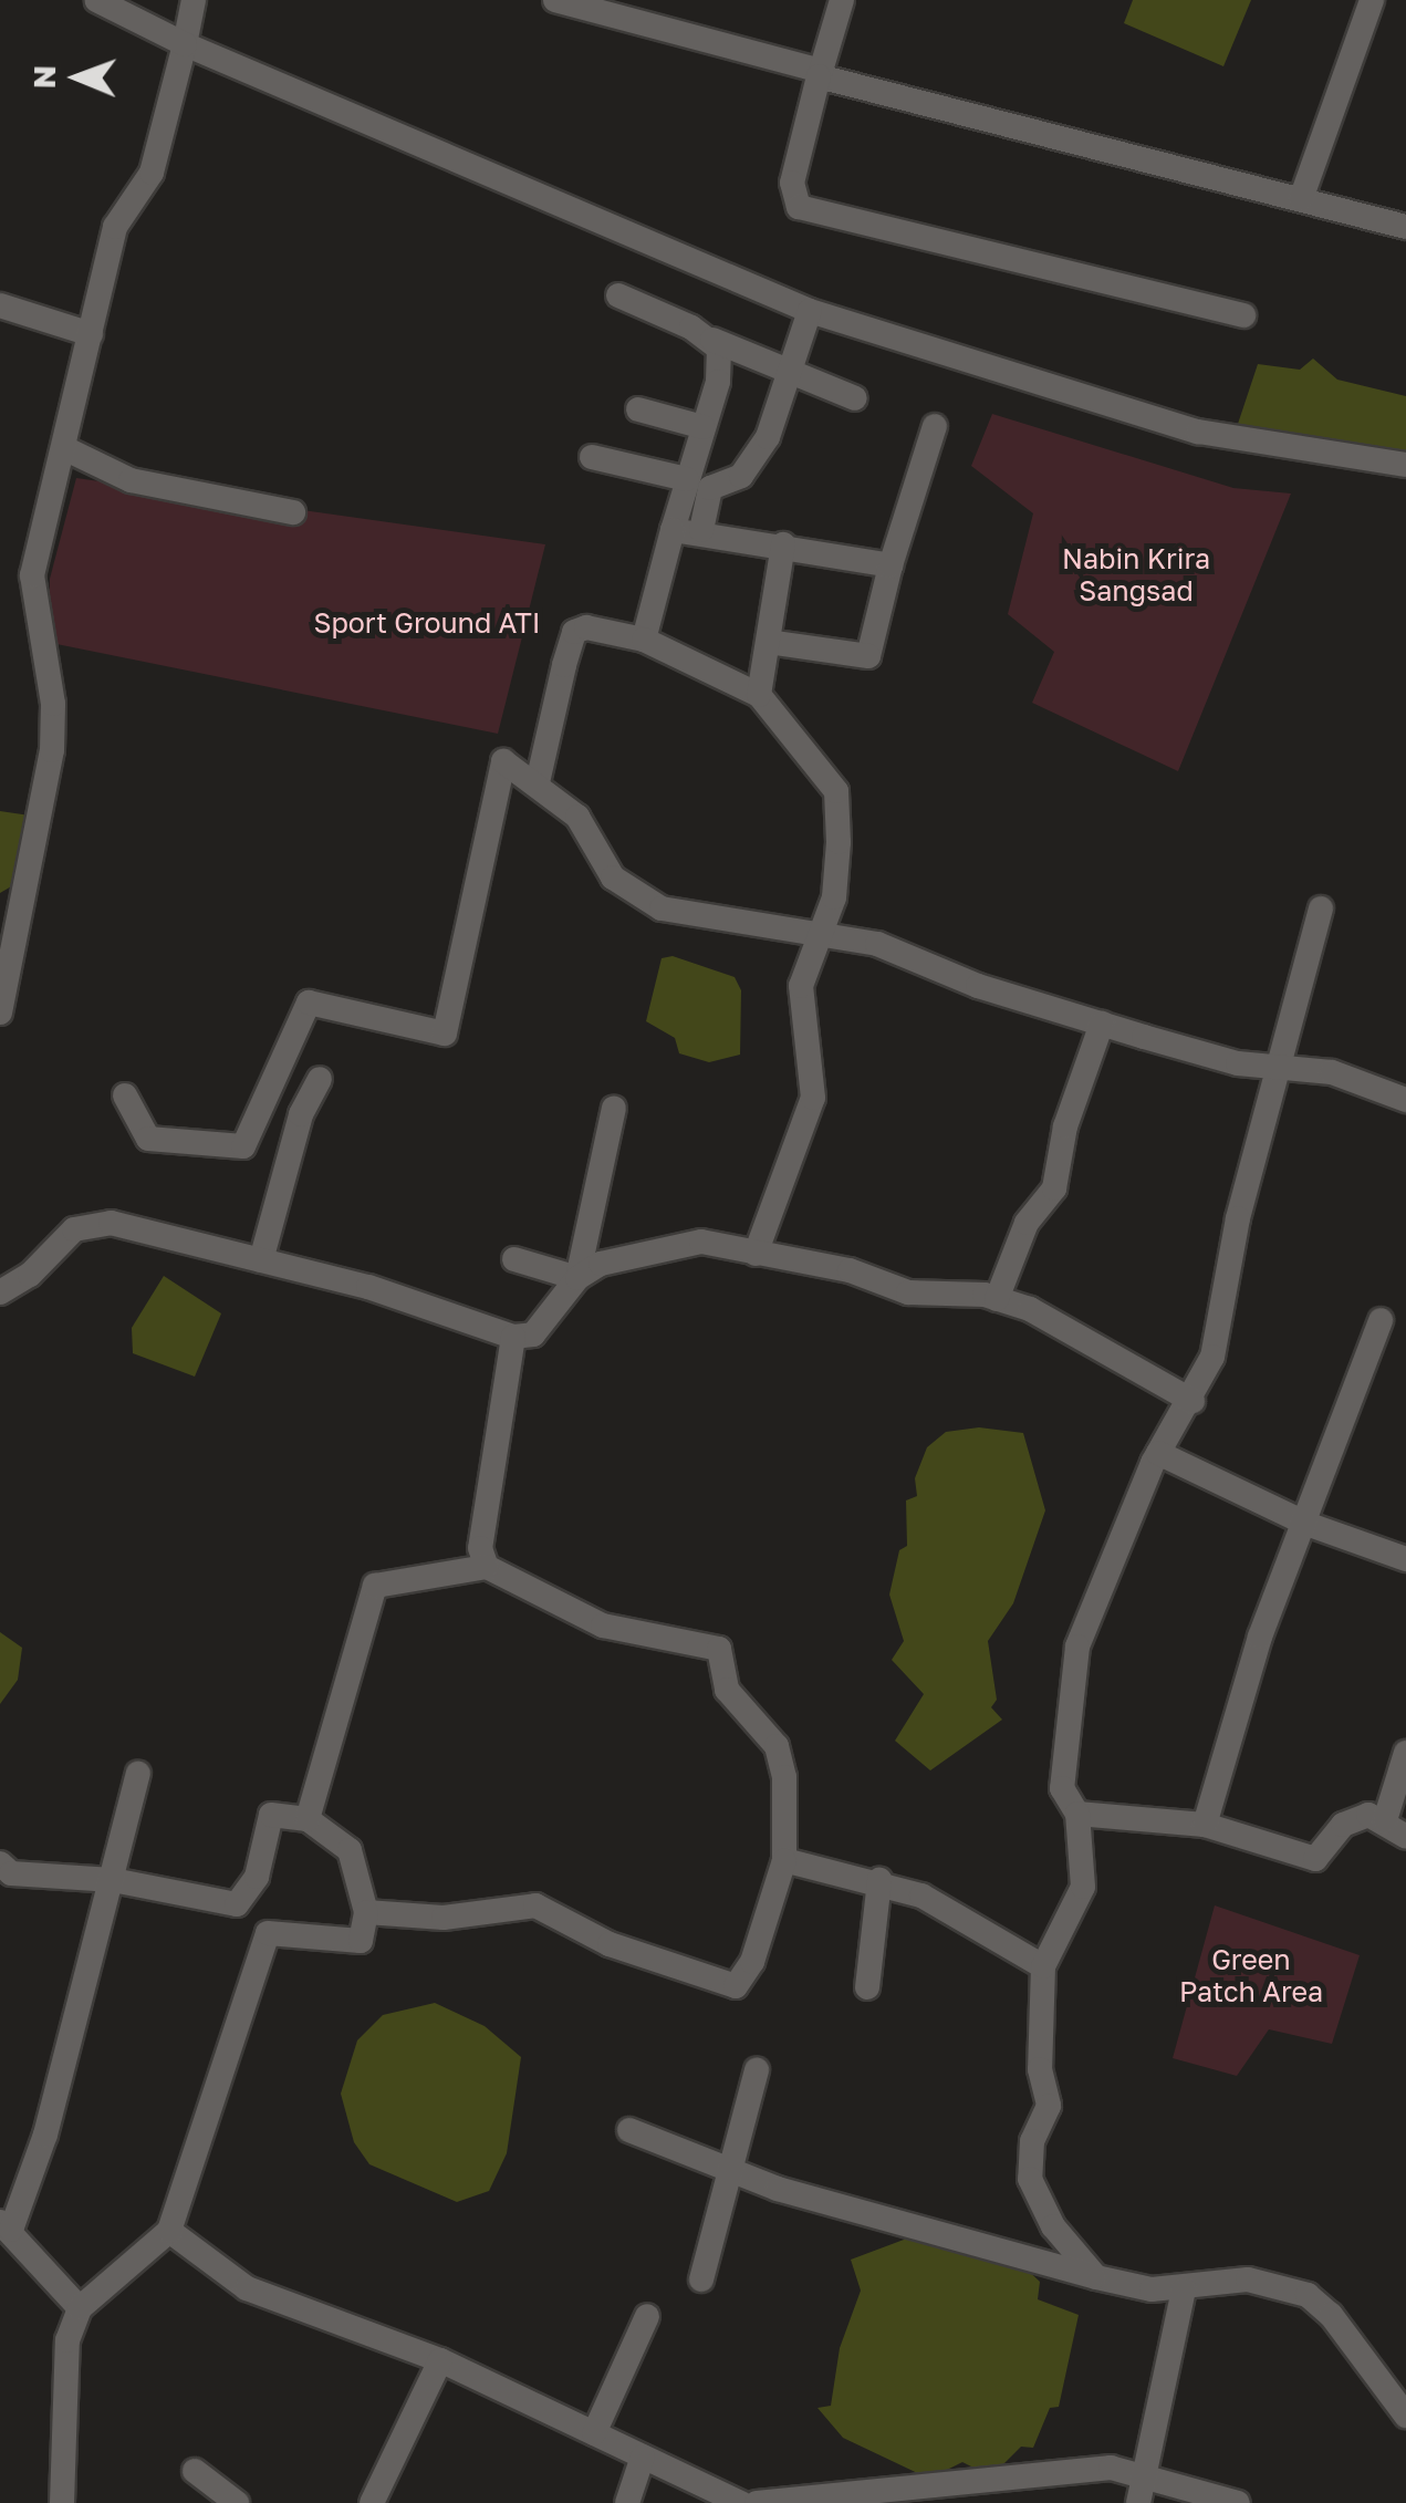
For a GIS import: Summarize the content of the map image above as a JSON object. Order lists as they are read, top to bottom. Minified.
{"parks":["Nabin Krira Sangsad","Sport Ground ATI","Green Patch Area"],"north":"left"}
